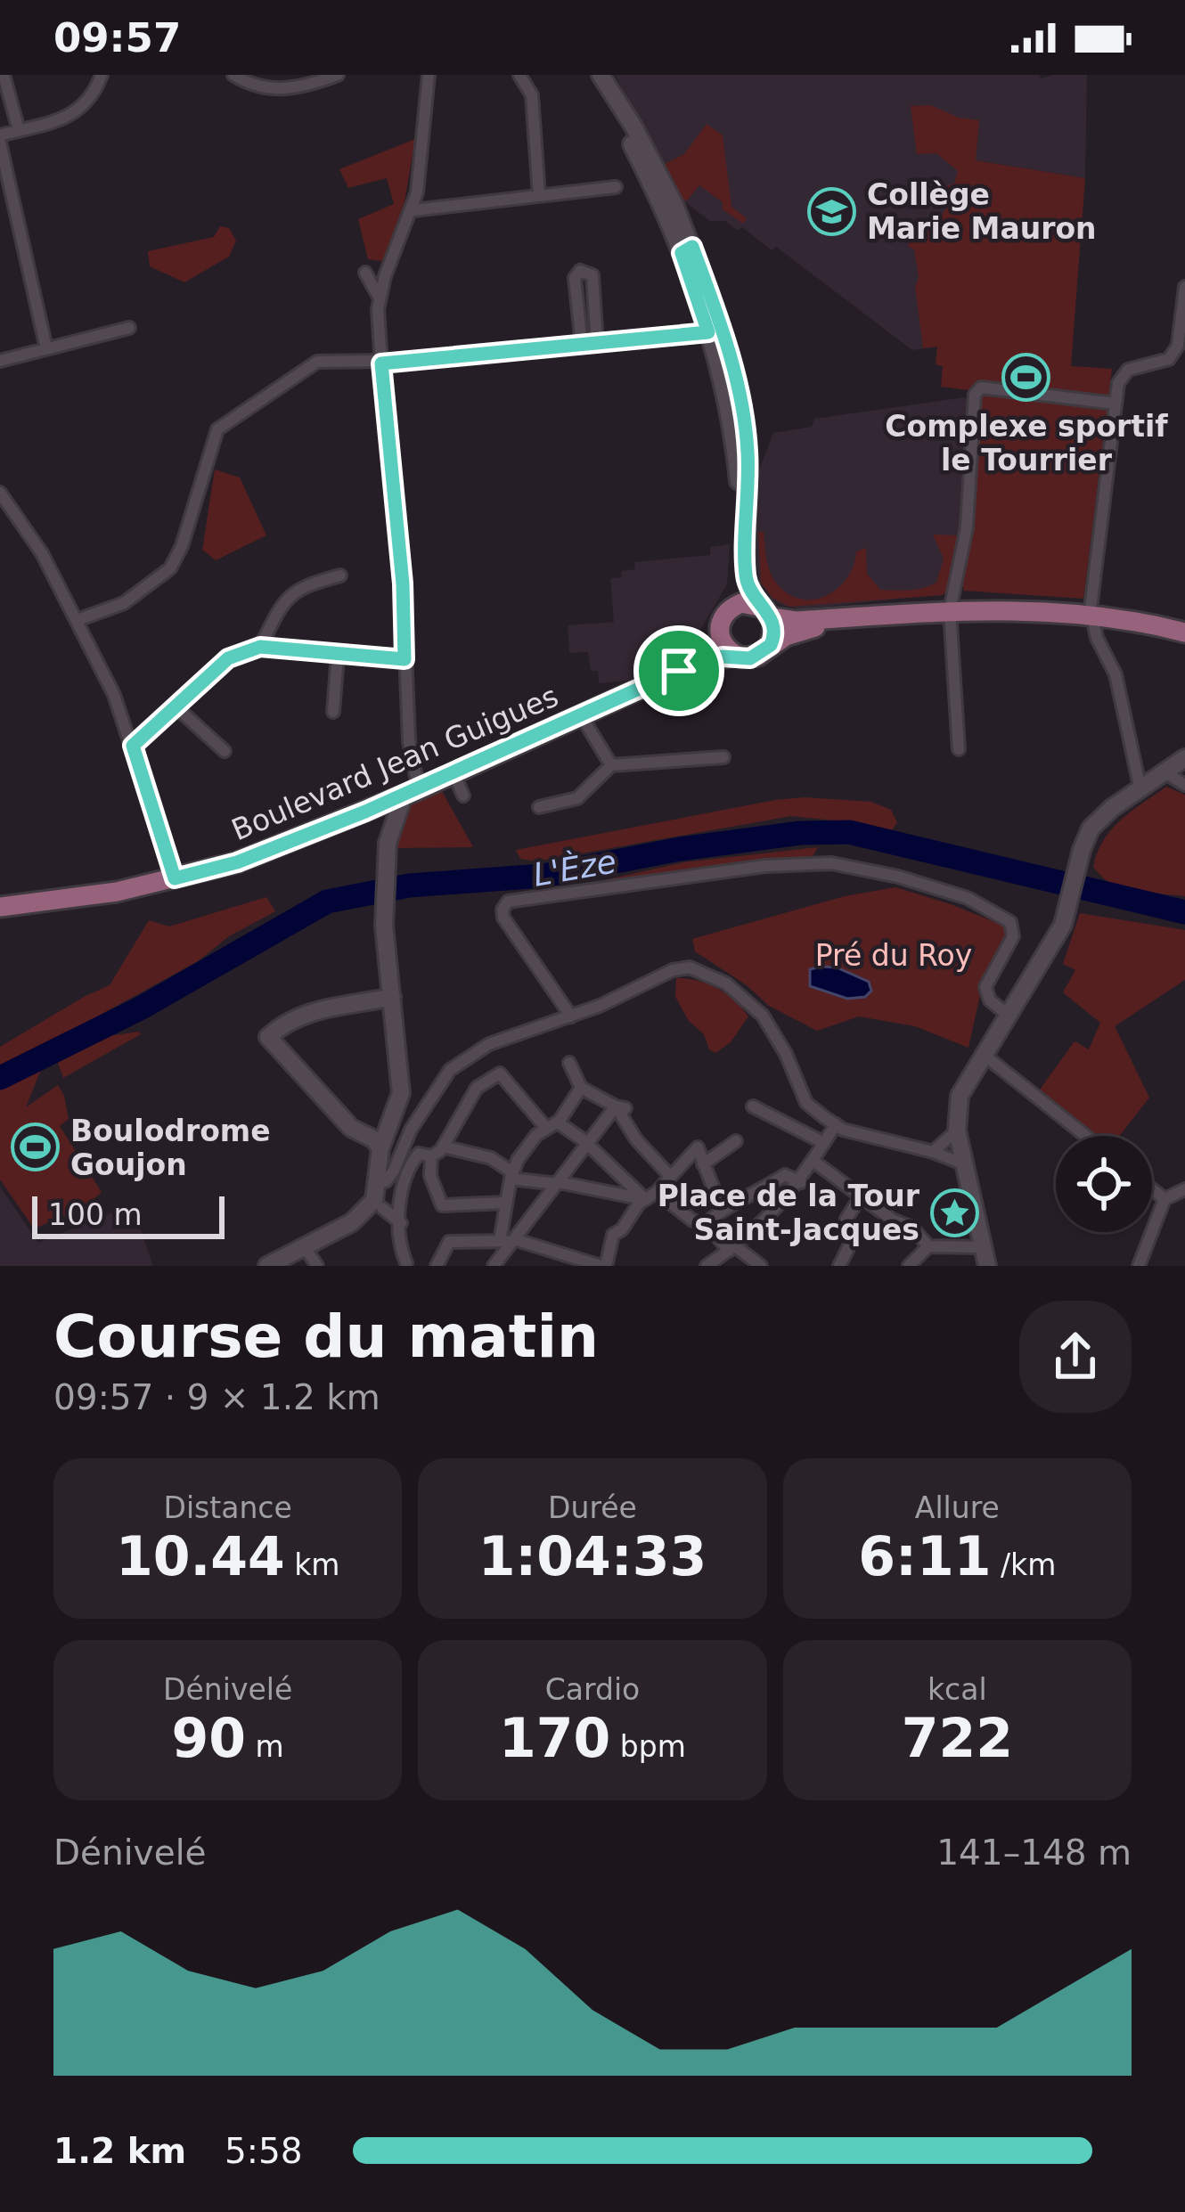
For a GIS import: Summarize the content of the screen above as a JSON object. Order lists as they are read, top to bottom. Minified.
{"streets":{"main road":["Boulevard Jean Guigues"]},"water":["L'Èze"],"parks":["Pré du Roy"],"places":{"school or university":["Collège Marie Mauron"],"sports":["Complexe sportif le Tourrier","Boulodrome Goujon"],"place":["Place de la Tour Saint-Jacques"]},"scale_bar":"100 m","page":{"status":"09:57","scale":"100 m","heading":["Course du matin","09:57 · 9 × 1.2 km"],"stats":[["Distance","10.44 km"],["Durée","1:04:33"],["Allure","6:11 /km"],["Dénivelé","90 m"],["Cardio","170 bpm"],["kcal","722"]],"chart":["Dénivelé","141–148 m"],"list":[{"name":"1.2 km","note":"5:58"}]}}
